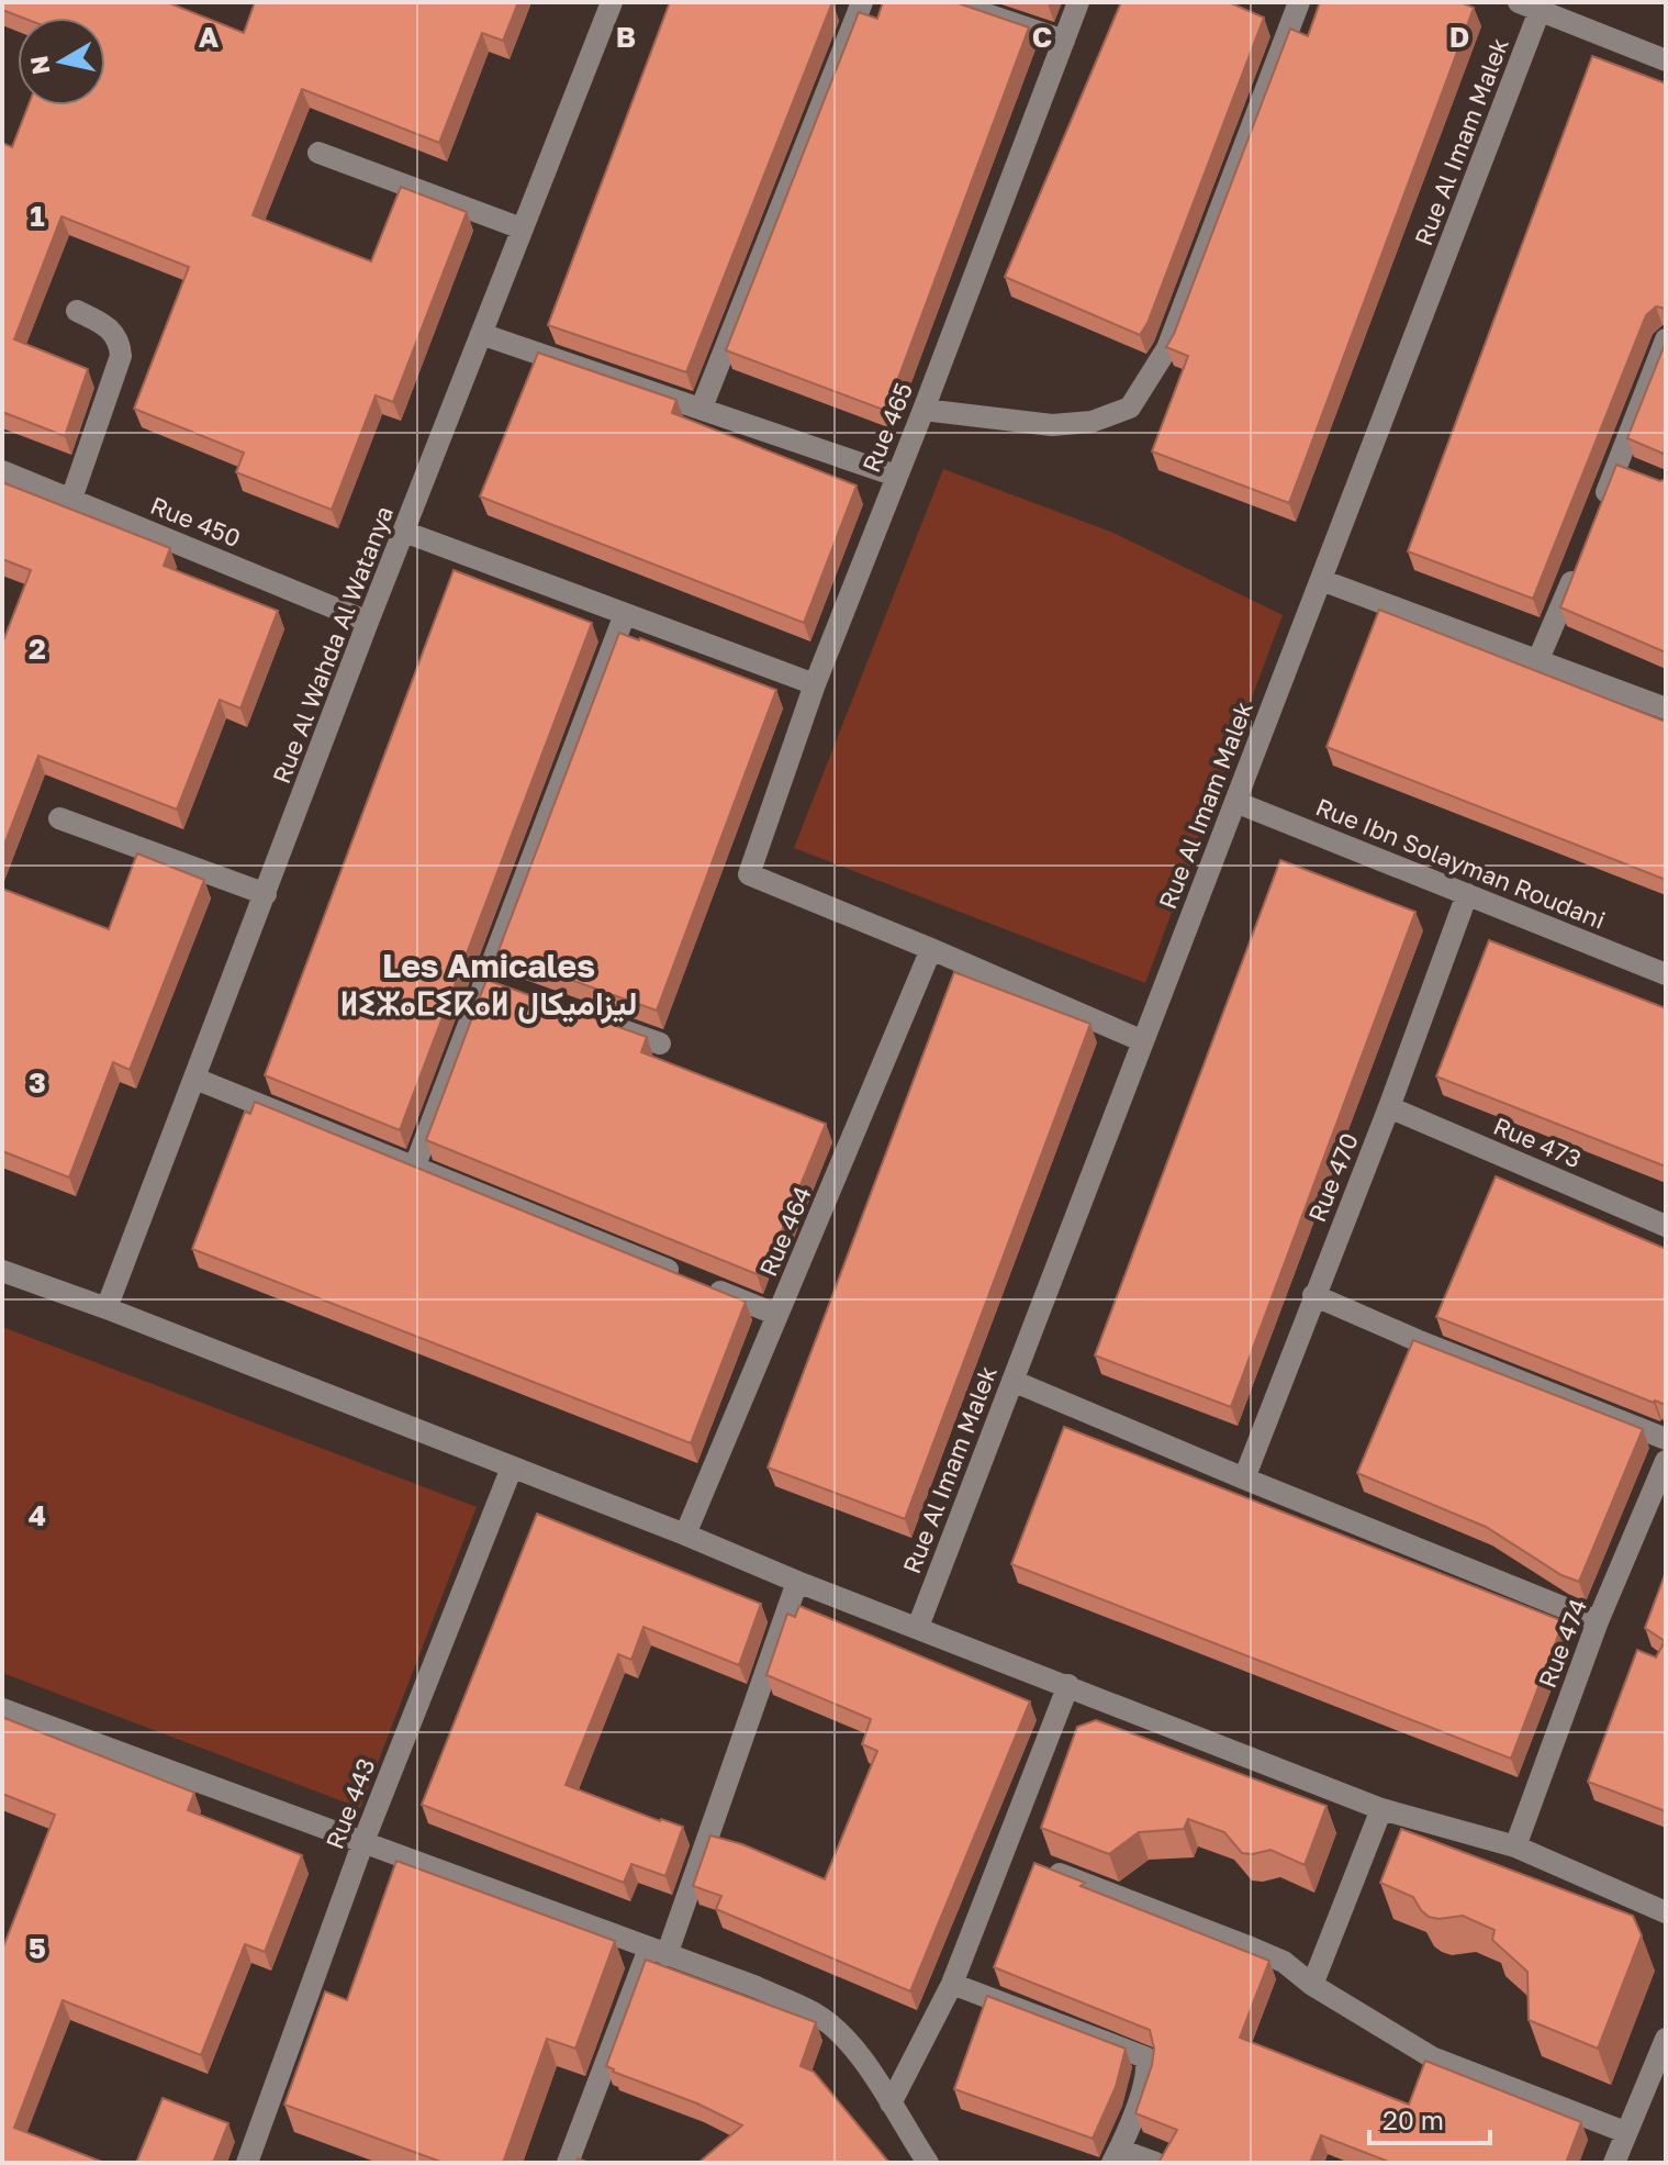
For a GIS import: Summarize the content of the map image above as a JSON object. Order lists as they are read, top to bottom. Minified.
{"streets":{"street":["Rue Al Imam Malek","Rue 465","Rue 450","Rue Al Wahda Al Watanya","Rue Ibn Solayman Roudani","Rue 473","Rue 470","Rue 464","Rue 474","Rue 443"]},"crossings":[["Rue Al Imam Malek","Rue Ibn Solayman Roudani"],["Rue 465","Rue 464"],["Rue 450","Rue Al Wahda Al Watanya"],["Rue Ibn Solayman Roudani","Rue 470"],["Rue 473","Rue 470"]],"districts":["Les Amicales ⵍⵉⵣⴰⵎⵉⴽⴰⵍ ليزاميكال"],"scale_bar":"20 m","north":"left","grid":{"columns":["A","B","C","D"],"rows":["1","2","3","4","5"]}}
